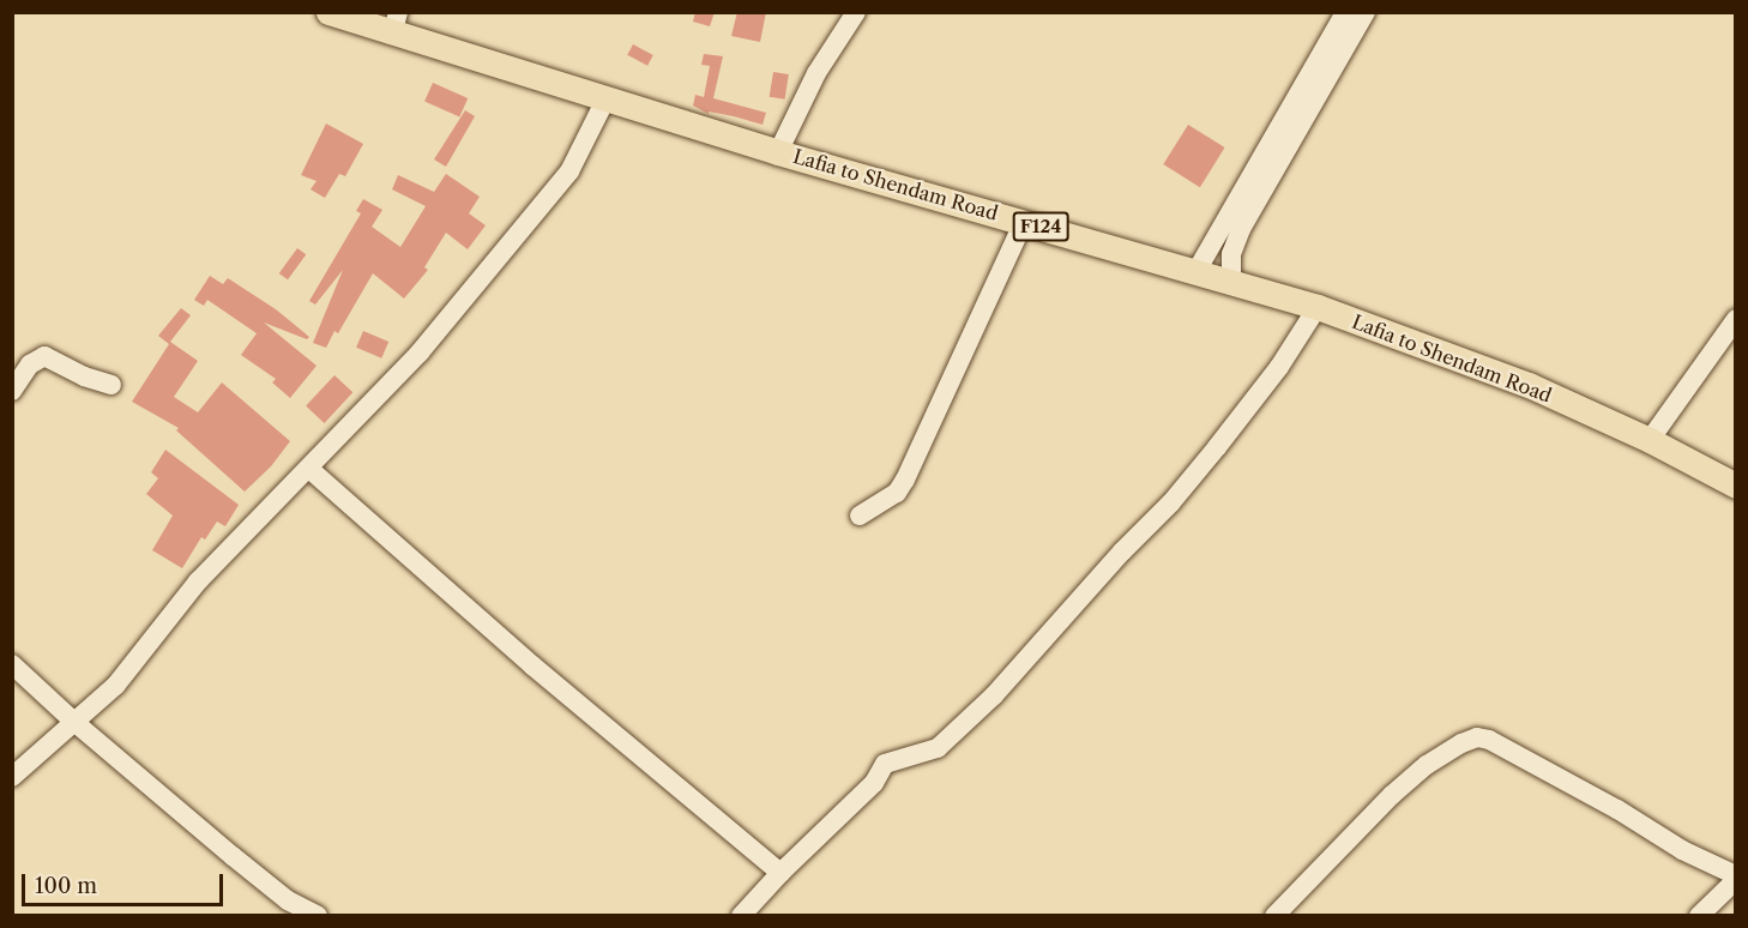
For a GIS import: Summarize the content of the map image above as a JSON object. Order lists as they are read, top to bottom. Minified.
{"streets":{"main road":["Lafia to Shendam Road","F124"]},"scale_bar":"100 m"}
